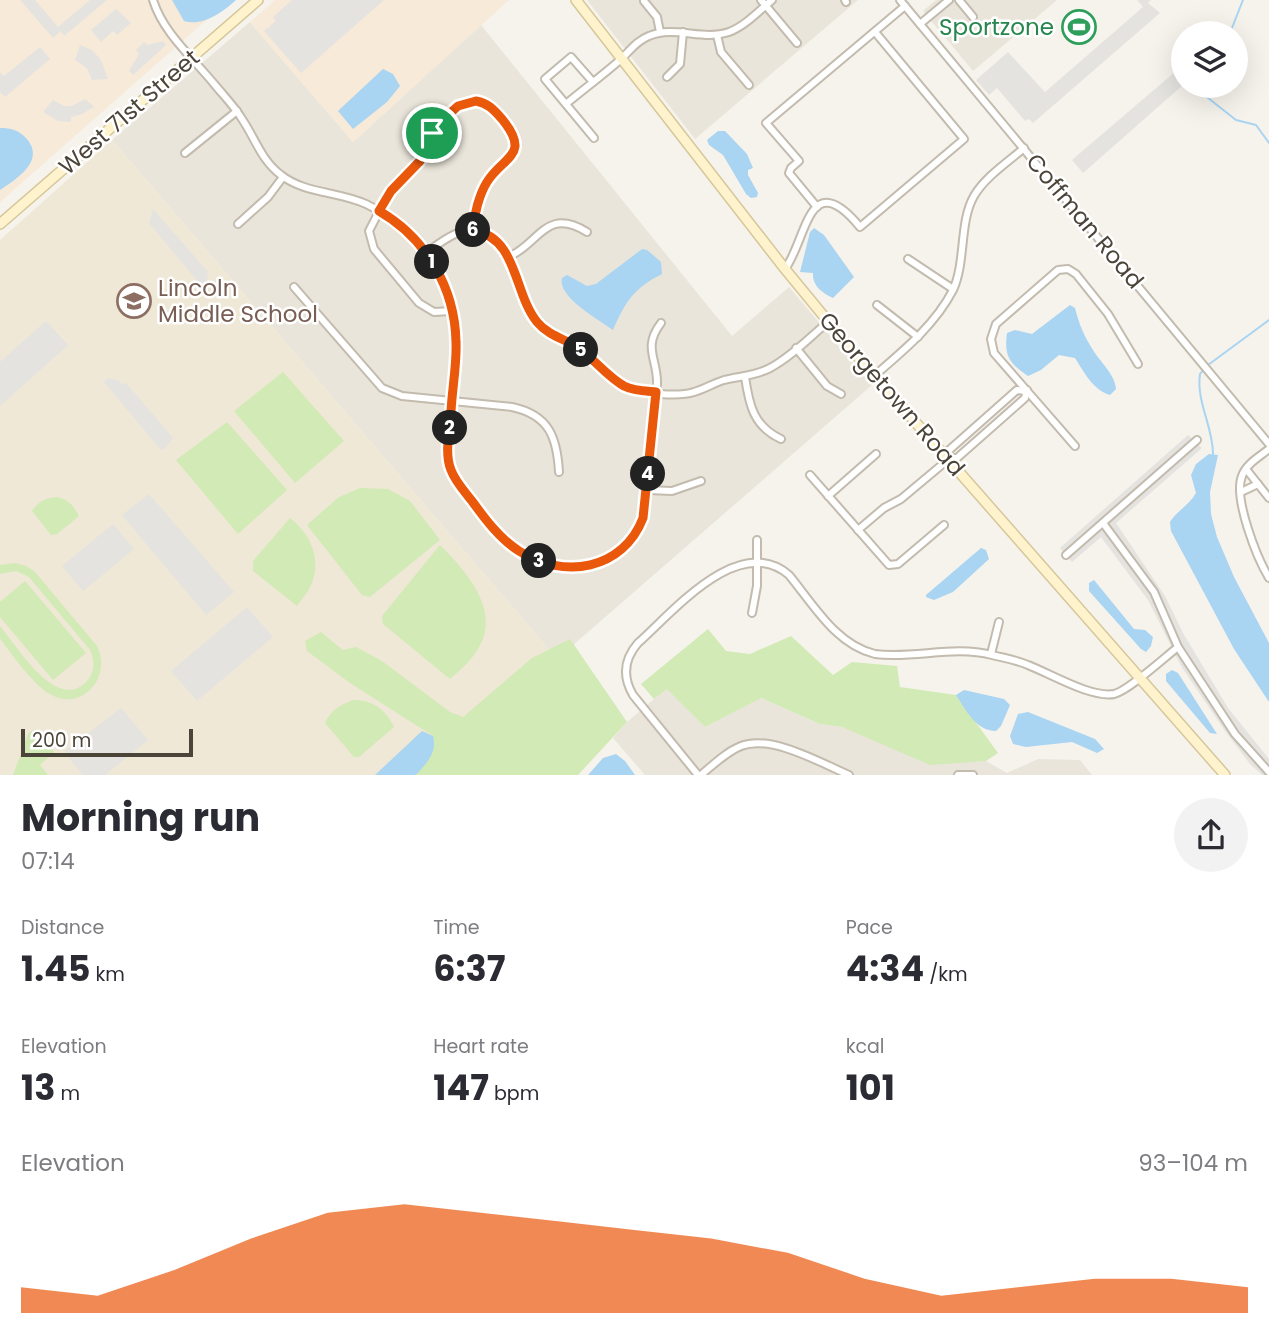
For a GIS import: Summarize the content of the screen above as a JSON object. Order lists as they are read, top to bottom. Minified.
{"streets":{"main road":["West 71st Street","Georgetown Road"],"street":["Coffman Road"]},"places":{"sports":["Sportzone"],"school or university":["Lincoln Middle School"]},"scale_bar":"200 m","page":{"pins":["6","1","5","2","4","3"],"scale":"200 m","heading":["Morning run","07:14"],"stats":[["Distance","1.45 km"],["Time","6:37"],["Pace","4:34 /km"],["Elevation","13 m"],["Heart rate","147 bpm"],["kcal","101"]],"chart":["Elevation","93–104 m"]}}
